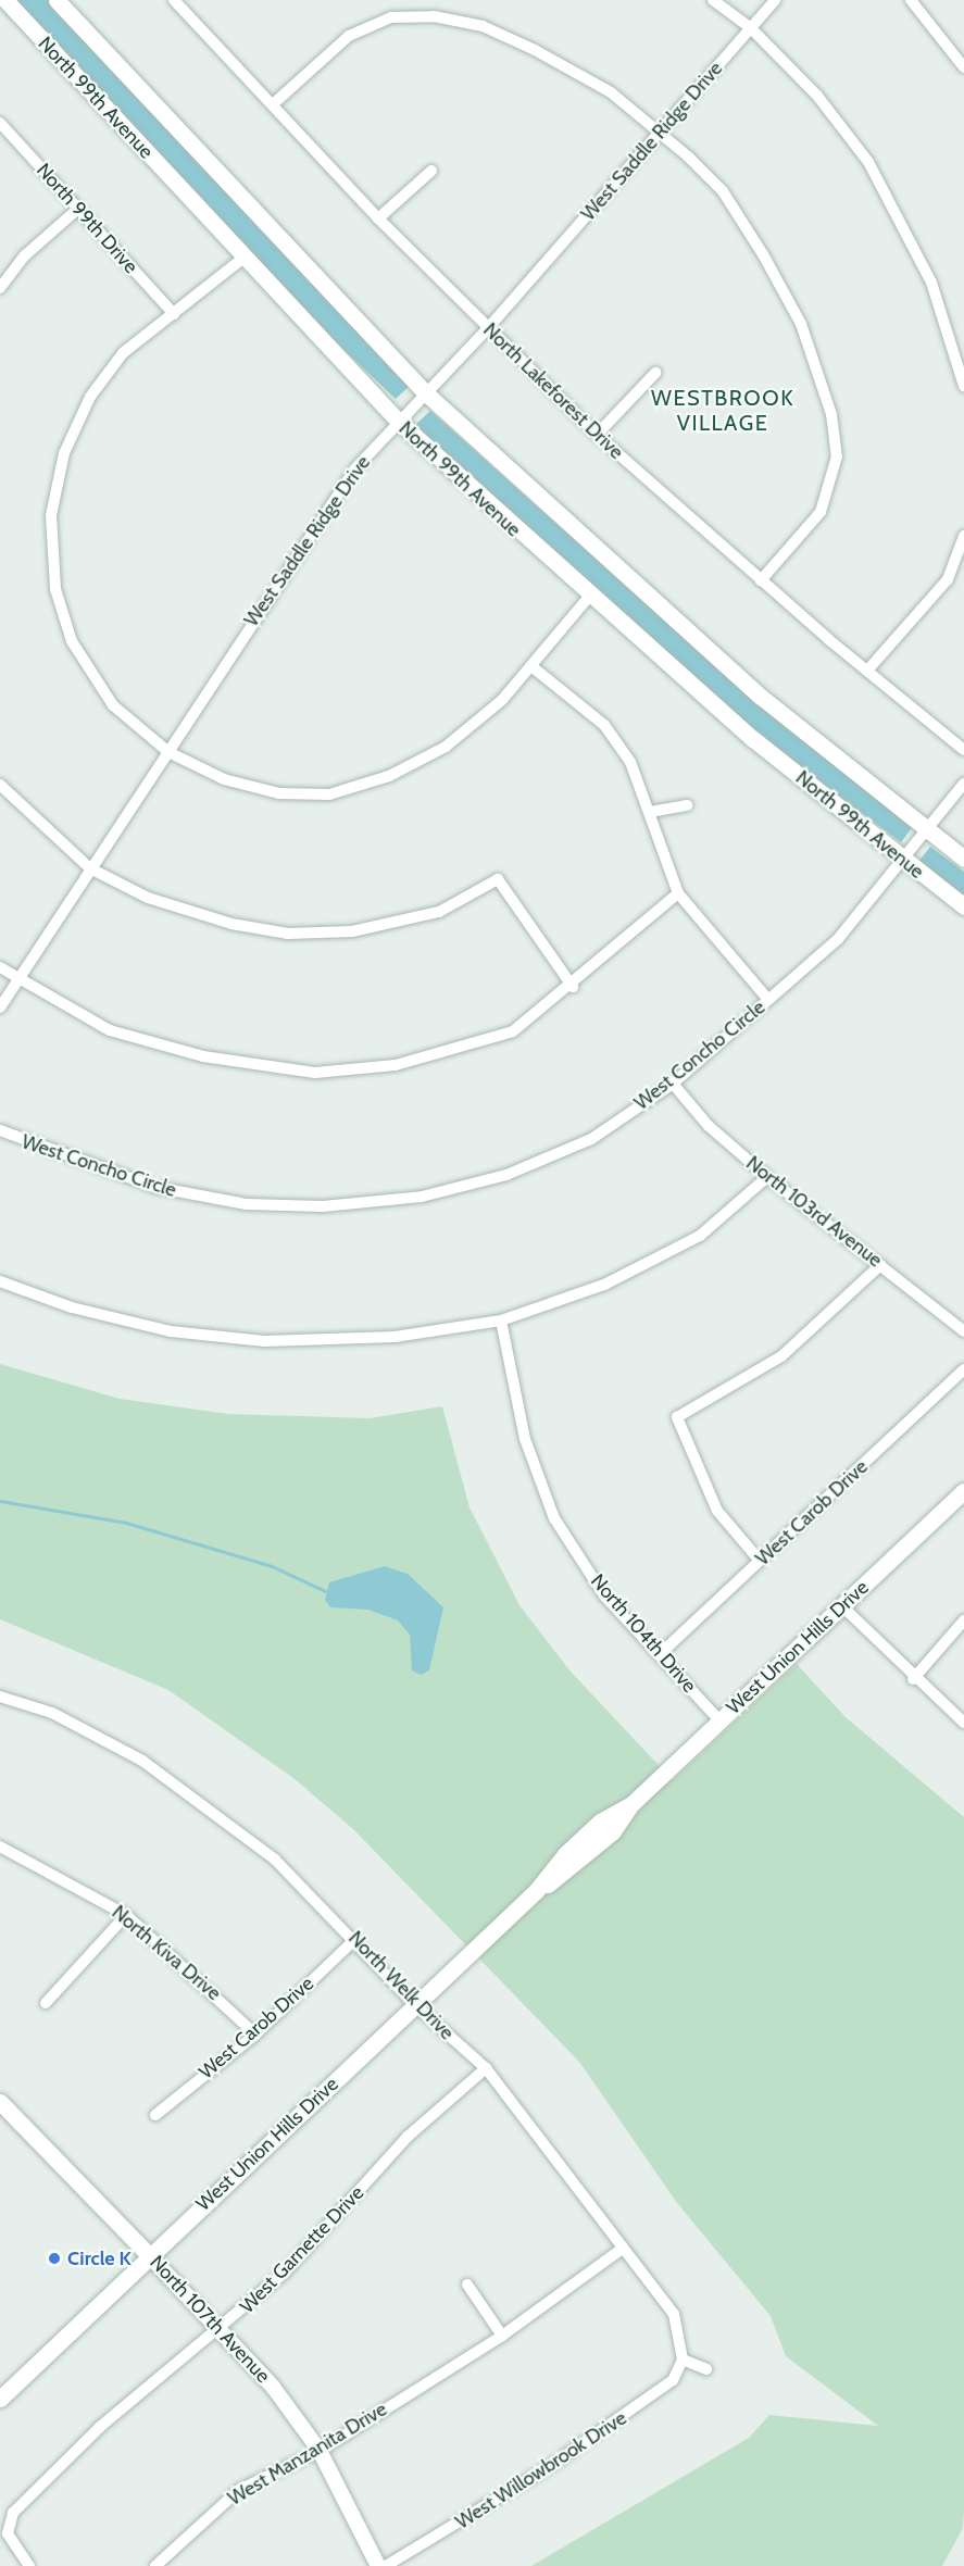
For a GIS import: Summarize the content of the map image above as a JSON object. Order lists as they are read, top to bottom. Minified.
{"streets":{"main road":["North 99th Avenue","West Union Hills Drive","North 107th Avenue"],"street":["West Saddle Ridge Drive","North 99th Drive","North Lakeforest Drive","West Concho Circle","North 103rd Avenue","West Carob Drive","North 104th Drive","North Kiva Drive","North Welk Drive","West Garnette Drive","West Manzanita Drive","West Willowbrook Drive"]},"crossings":[["North 99th Avenue","West Saddle Ridge Drive"],["North 99th Avenue","West Concho Circle"],["West Saddle Ridge Drive","North Lakeforest Drive"],["West Concho Circle","North 103rd Avenue"],["West Carob Drive","North 104th Drive"],["West Carob Drive","North Kiva Drive"],["West Carob Drive","North Welk Drive"],["North 104th Drive","West Union Hills Drive"],["West Union Hills Drive","North Welk Drive"],["West Union Hills Drive","North 107th Avenue"],["North Welk Drive","West Garnette Drive"],["North Welk Drive","West Manzanita Drive"],["North Welk Drive","West Willowbrook Drive"],["West Garnette Drive","North 107th Avenue"],["North 107th Avenue","West Manzanita Drive"]],"districts":["WESTBROOK VILLAGE"],"places":["Circle K"]}
